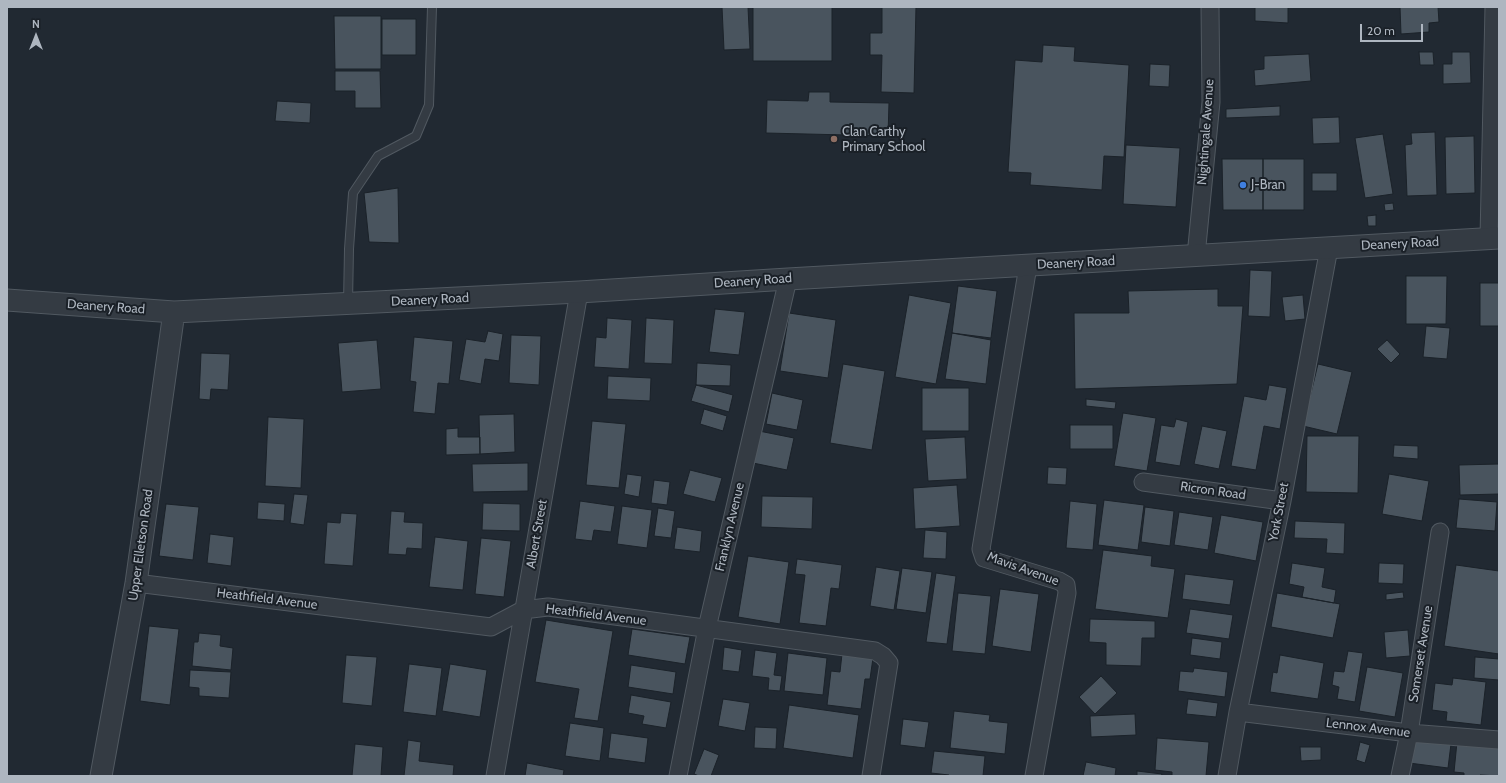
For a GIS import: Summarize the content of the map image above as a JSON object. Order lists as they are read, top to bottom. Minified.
{"streets":{"street":["Nightingale Avenue","Deanery Road","Ricron Road","York Street","Franklyn Avenue","Albert Street","Upper Elletson Road","Mavis Avenue","Heathfield Avenue","Somerset Avenue","Lennox Avenue"]},"crossings":[["Nightingale Avenue","Deanery Road"],["Deanery Road","York Street"],["Deanery Road","Franklyn Avenue"],["Deanery Road","Albert Street"],["Deanery Road","Upper Elletson Road"],["Deanery Road","Mavis Avenue"],["Ricron Road","York Street"],["York Street","Lennox Avenue"],["Franklyn Avenue","Heathfield Avenue"],["Albert Street","Heathfield Avenue"],["Upper Elletson Road","Heathfield Avenue"],["Somerset Avenue","Lennox Avenue"]],"places":["Clan Carthy Primary School","J-Bran"],"scale_bar":"20 m","north":"top"}
